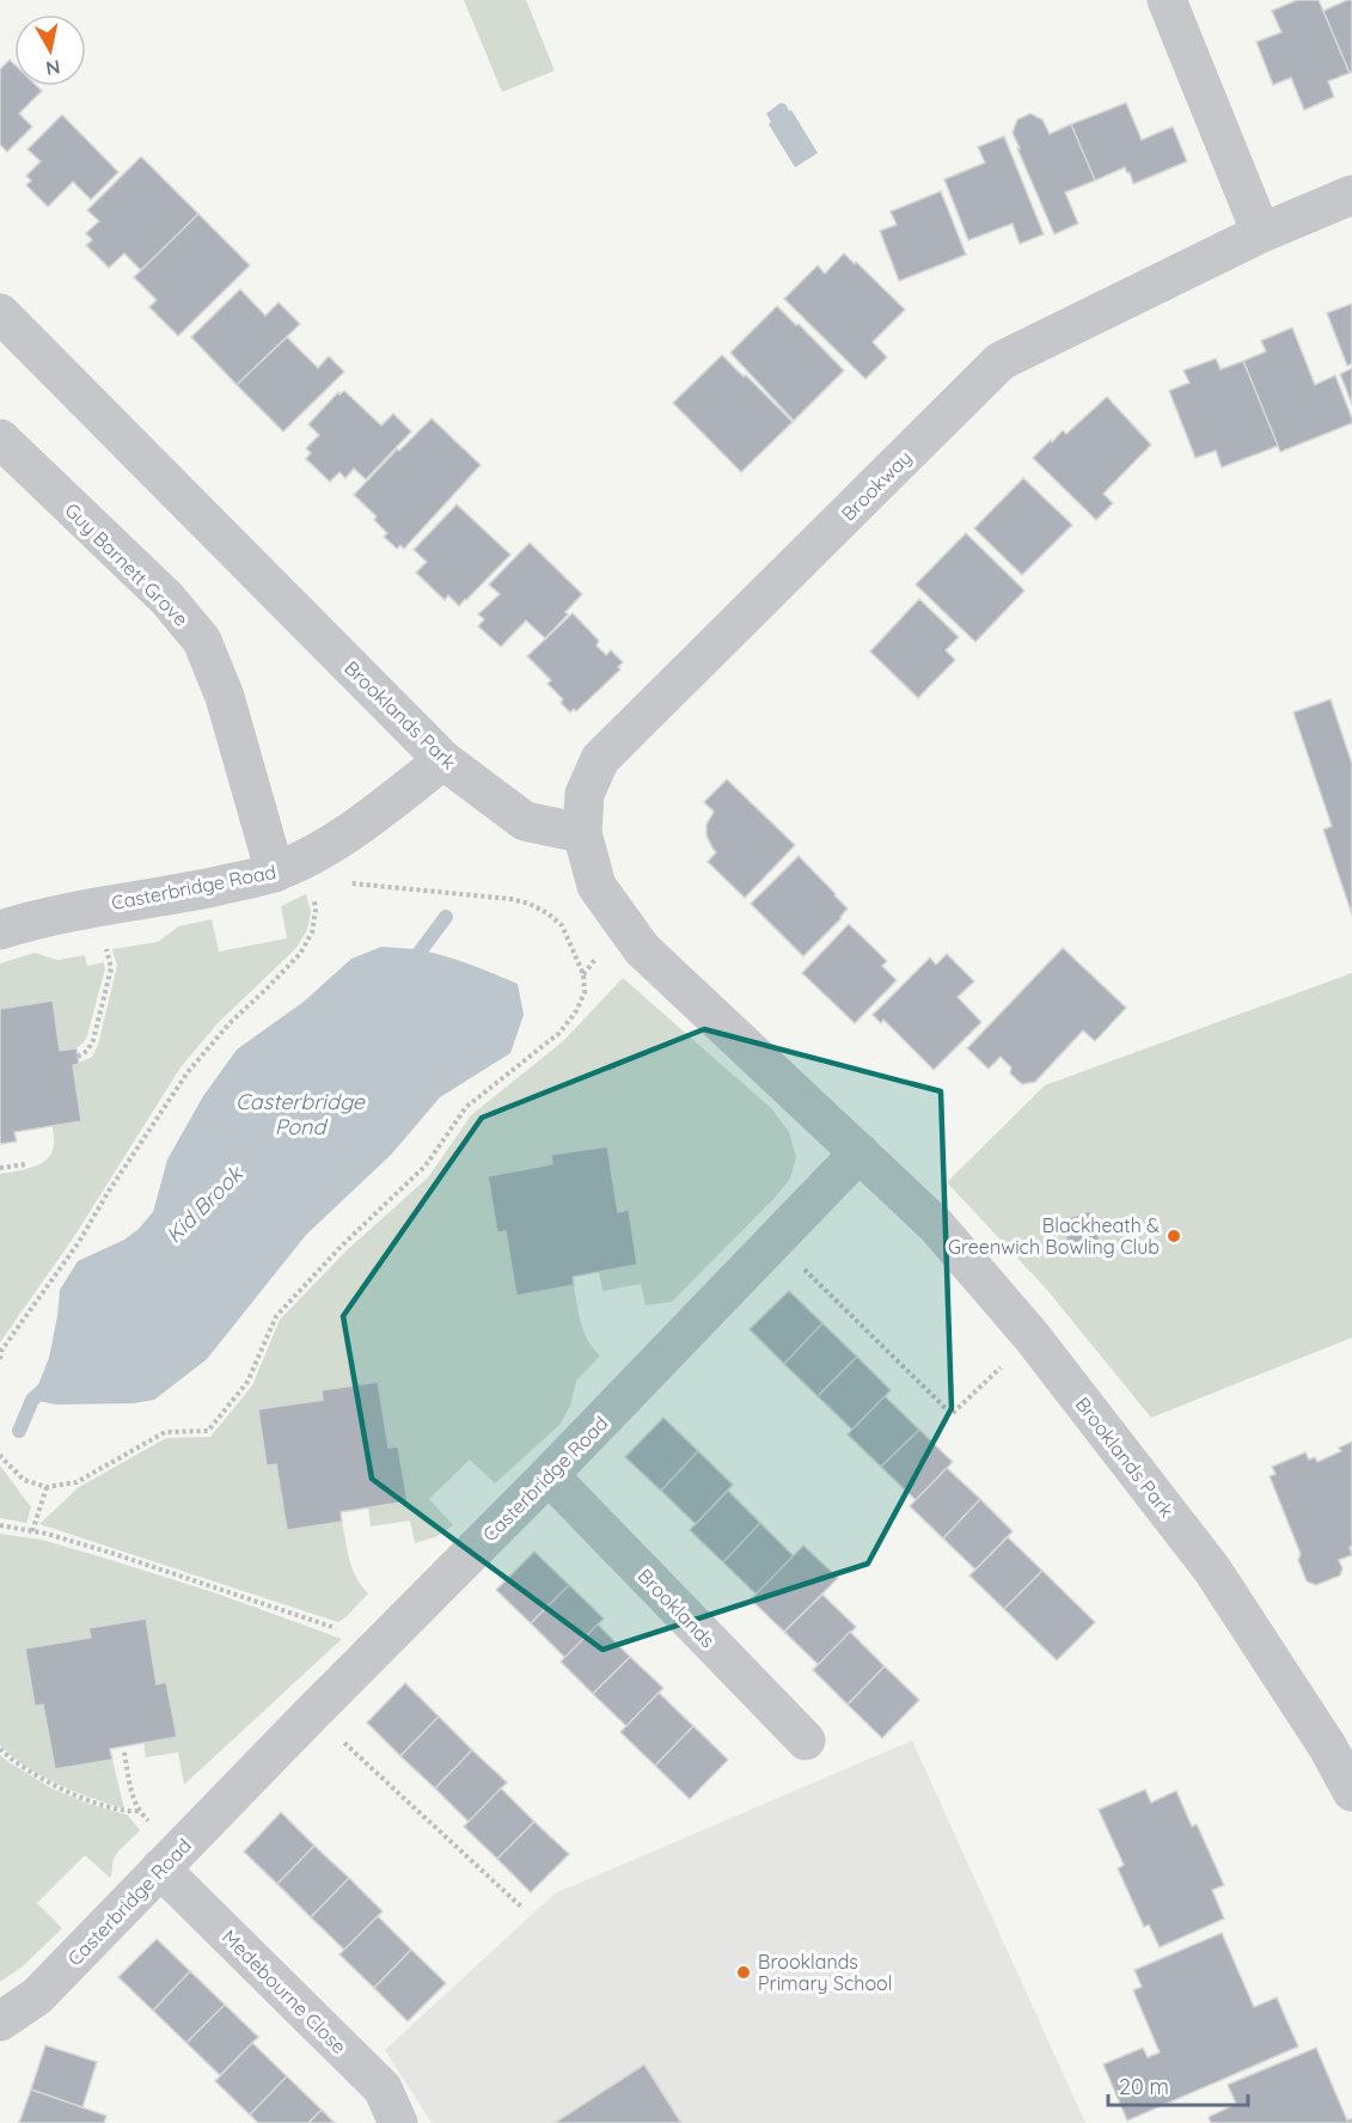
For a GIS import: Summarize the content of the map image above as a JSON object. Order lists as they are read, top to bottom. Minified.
{"streets":{"street":["Brookway","Guy Barnett Grove","Brooklands Park","Casterbridge Road","Brooklands","Medebourne Close"]},"crossings":[["Brookway","Brooklands Park"],["Guy Barnett Grove","Casterbridge Road"],["Brooklands Park","Casterbridge Road"],["Casterbridge Road","Brooklands"],["Casterbridge Road","Medebourne Close"]],"water":["Casterbridge Pond","Kid Brook"],"places":["Blackheath & Greenwich Bowling Club","Brooklands Primary School"],"scale_bar":"20 m","north":"bottom"}
